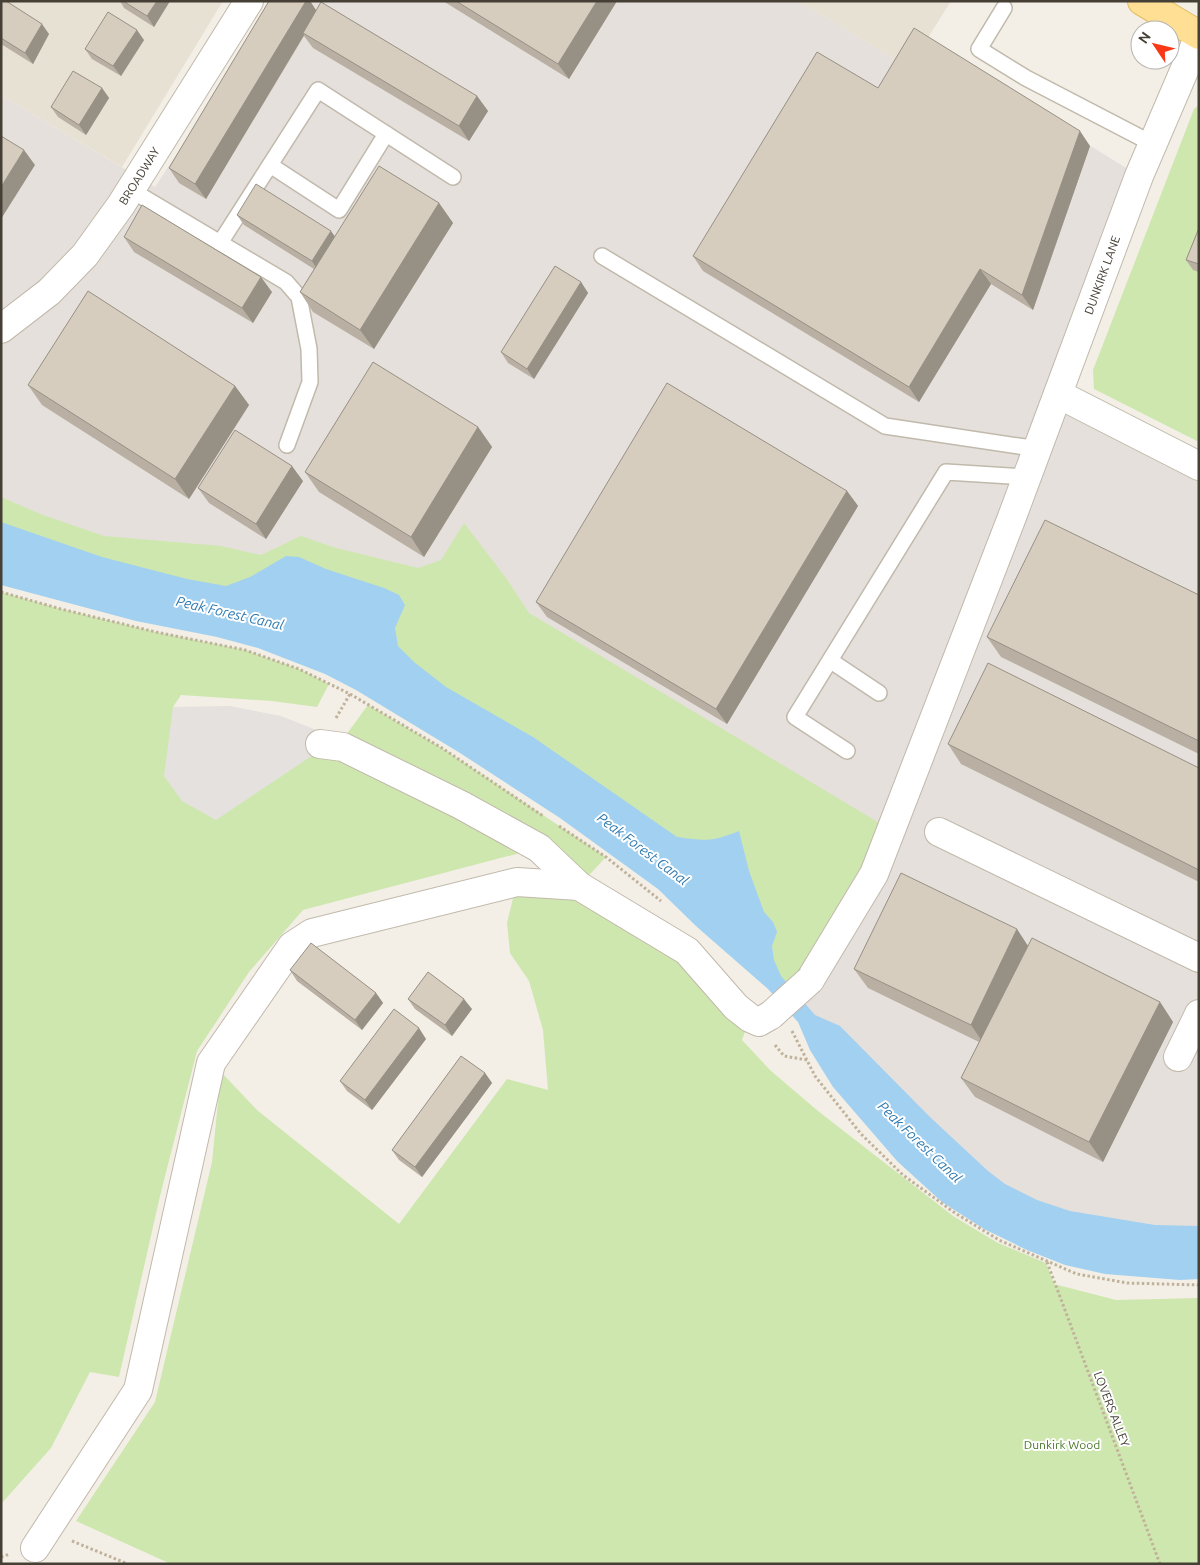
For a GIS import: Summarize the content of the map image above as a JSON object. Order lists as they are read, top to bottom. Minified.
{"streets":{"street":["BROADWAY","DUNKIRK LANE"],"path":["LOVERS ALLEY"]},"water":["Peak Forest Canal"],"parks":["Dunkirk Wood"],"north":"top left"}
